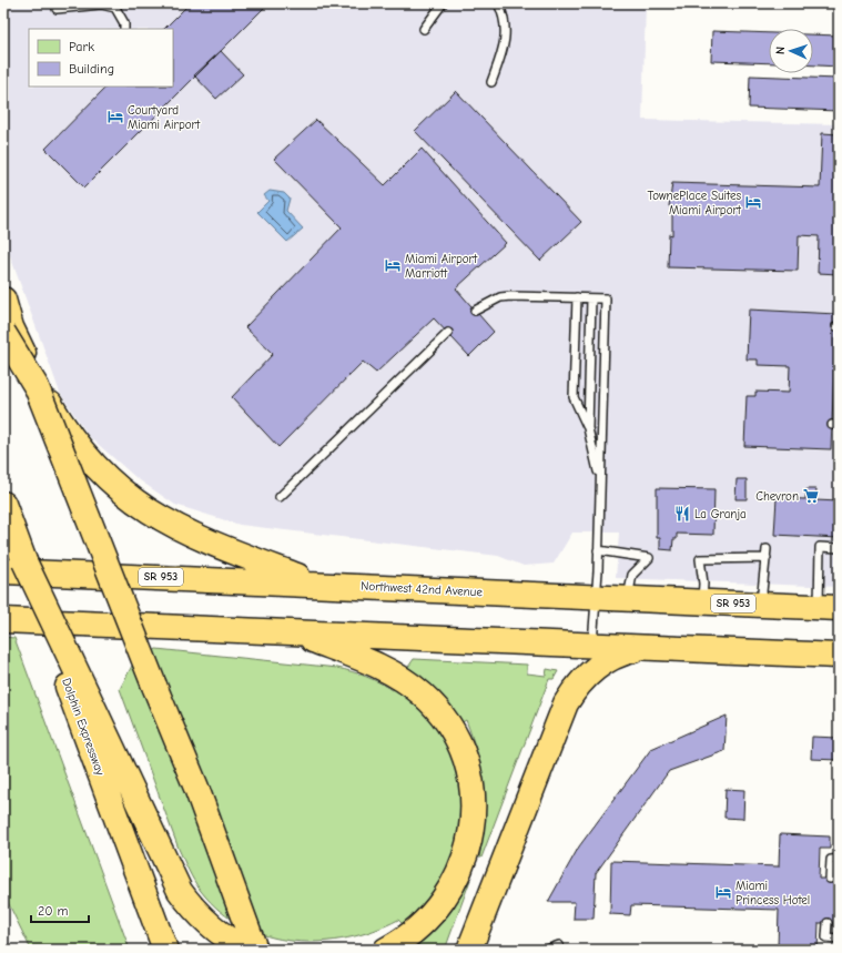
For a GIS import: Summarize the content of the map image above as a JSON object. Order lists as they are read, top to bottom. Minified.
{"streets":{"highway":["SR 953","Northwest 42nd Avenue","Dolphin Expressway"]},"places":{"hotel":["Courtyard Miami Airport","TownePlace Suites Miami Airport","Miami Airport Marriott","Miami Princess Hotel"],"supermarket":["Chevron"],"restaurant":["La Granja"]},"legend":["Park","Building"],"scale_bar":"20 m","north":"left"}
